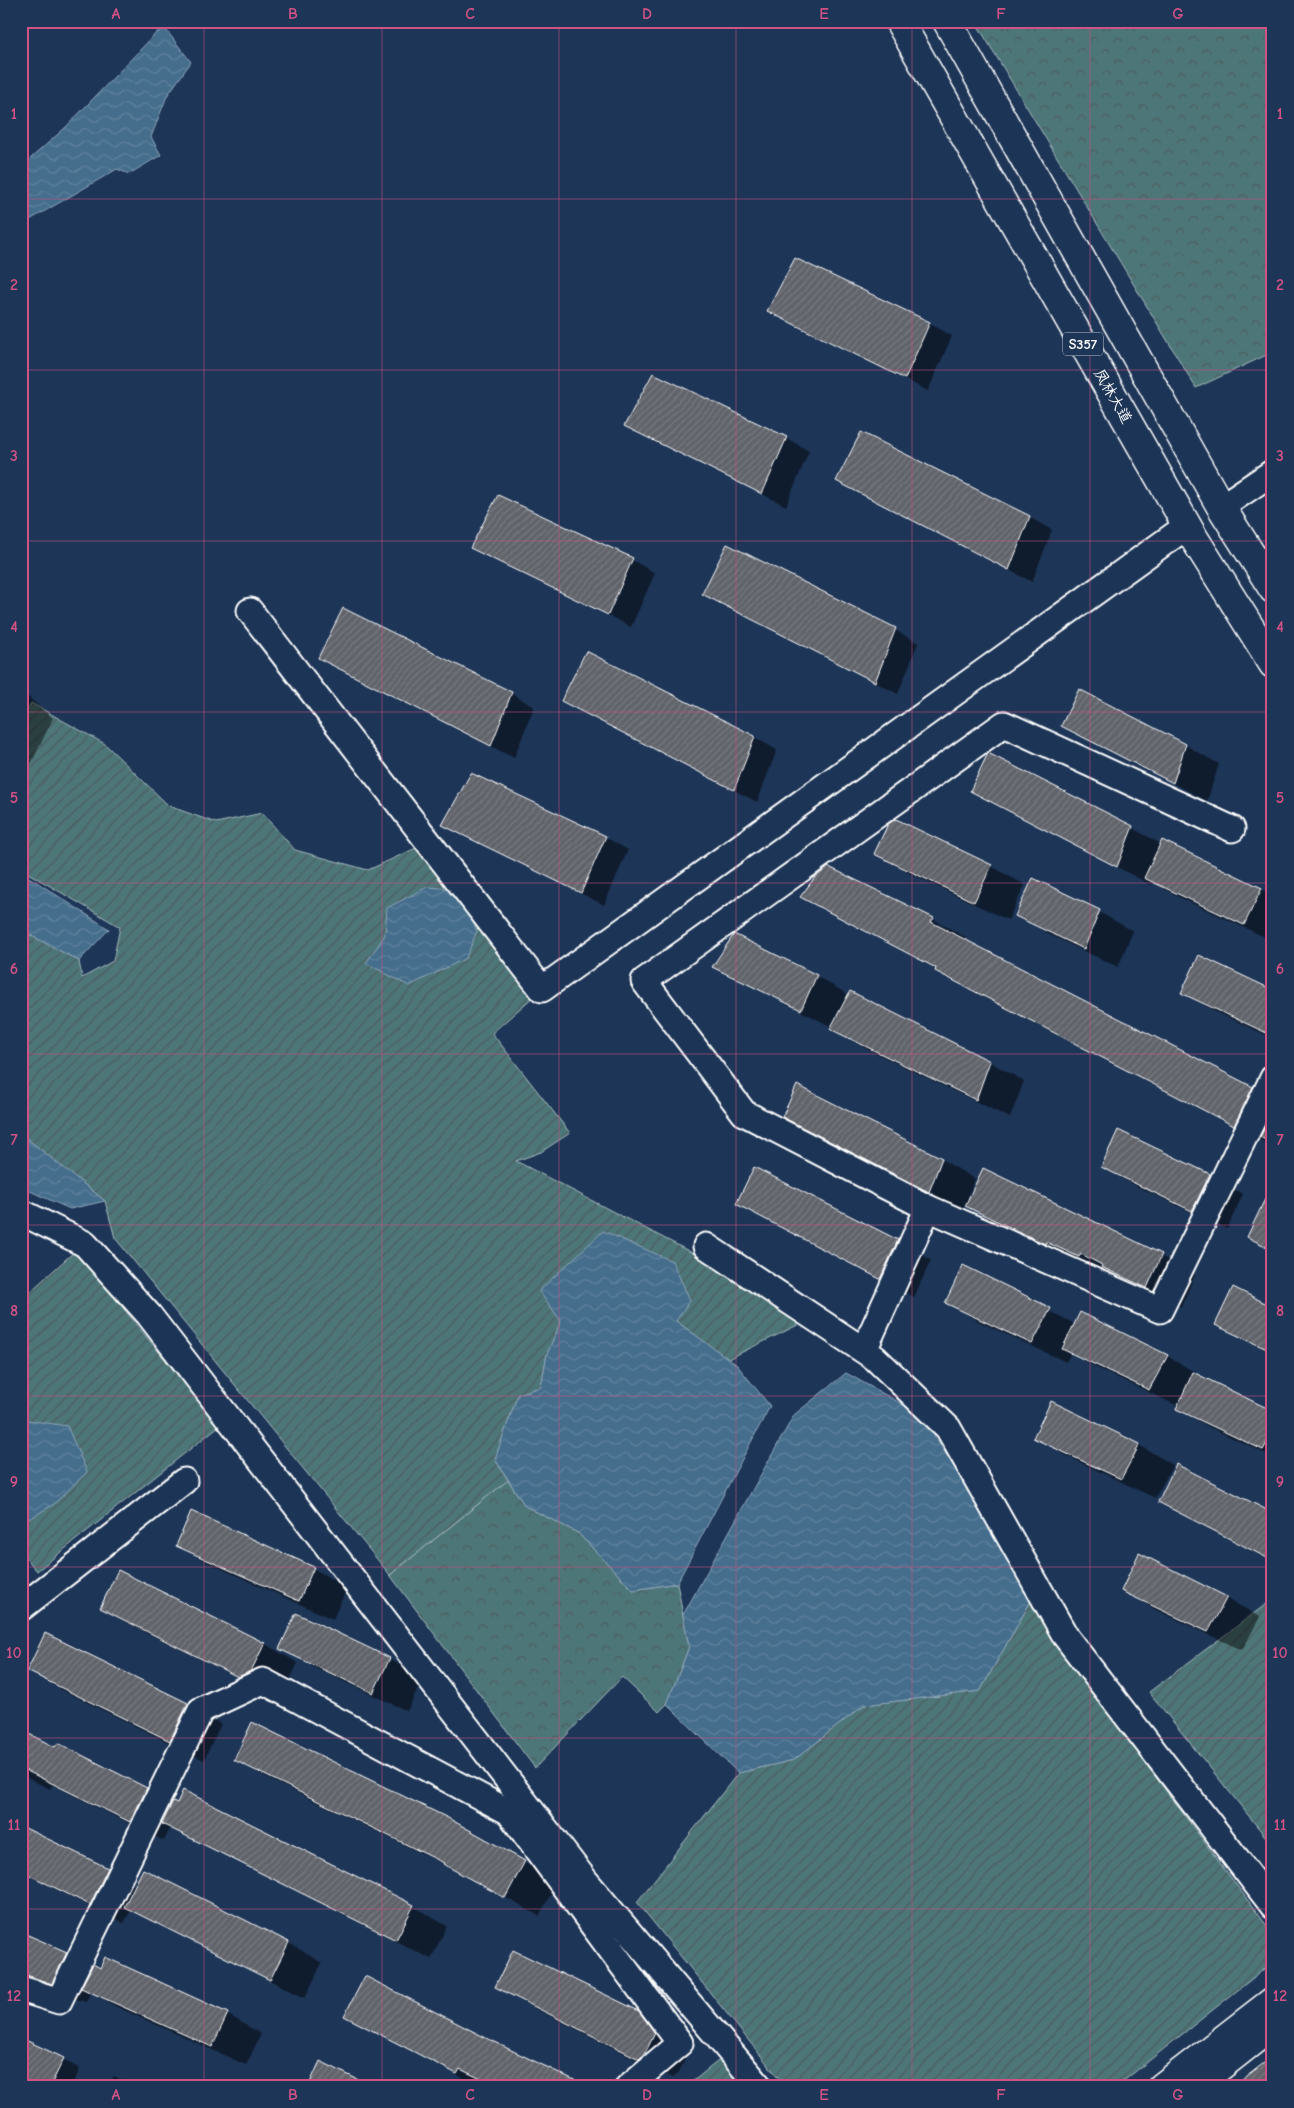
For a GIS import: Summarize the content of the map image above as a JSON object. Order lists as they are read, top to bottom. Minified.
{"streets":{"main road":["S357","凤林大道"]},"grid":{"columns":["A","B","C","D","E","F","G"],"rows":["1","2","3","4","5","6","7","8","9","10","11","12"]}}
